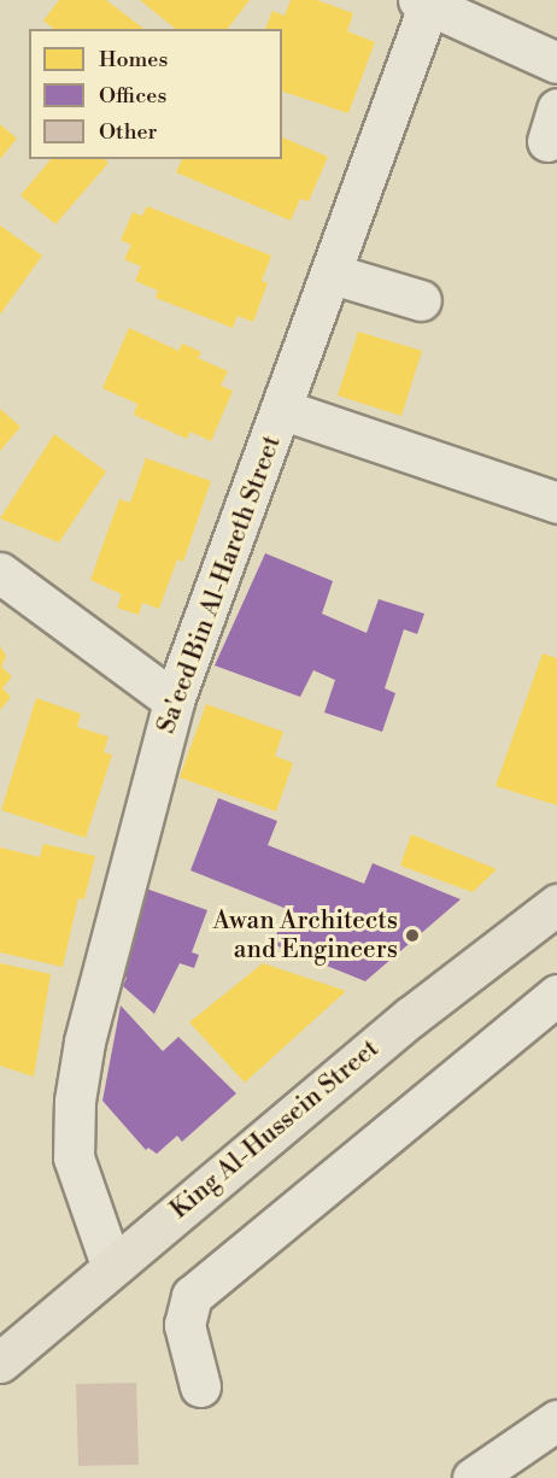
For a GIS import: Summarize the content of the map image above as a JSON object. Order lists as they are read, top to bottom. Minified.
{"streets":{"main road":["King Al-Hussein Street"],"street":["Sa'eed Bin Al-Hareth Street"]},"crossings":[["Sa'eed Bin Al-Hareth Street","King Al-Hussein Street"]],"places":["Awan Architects and Engineers"],"legend":["Homes","Offices","Other"]}
